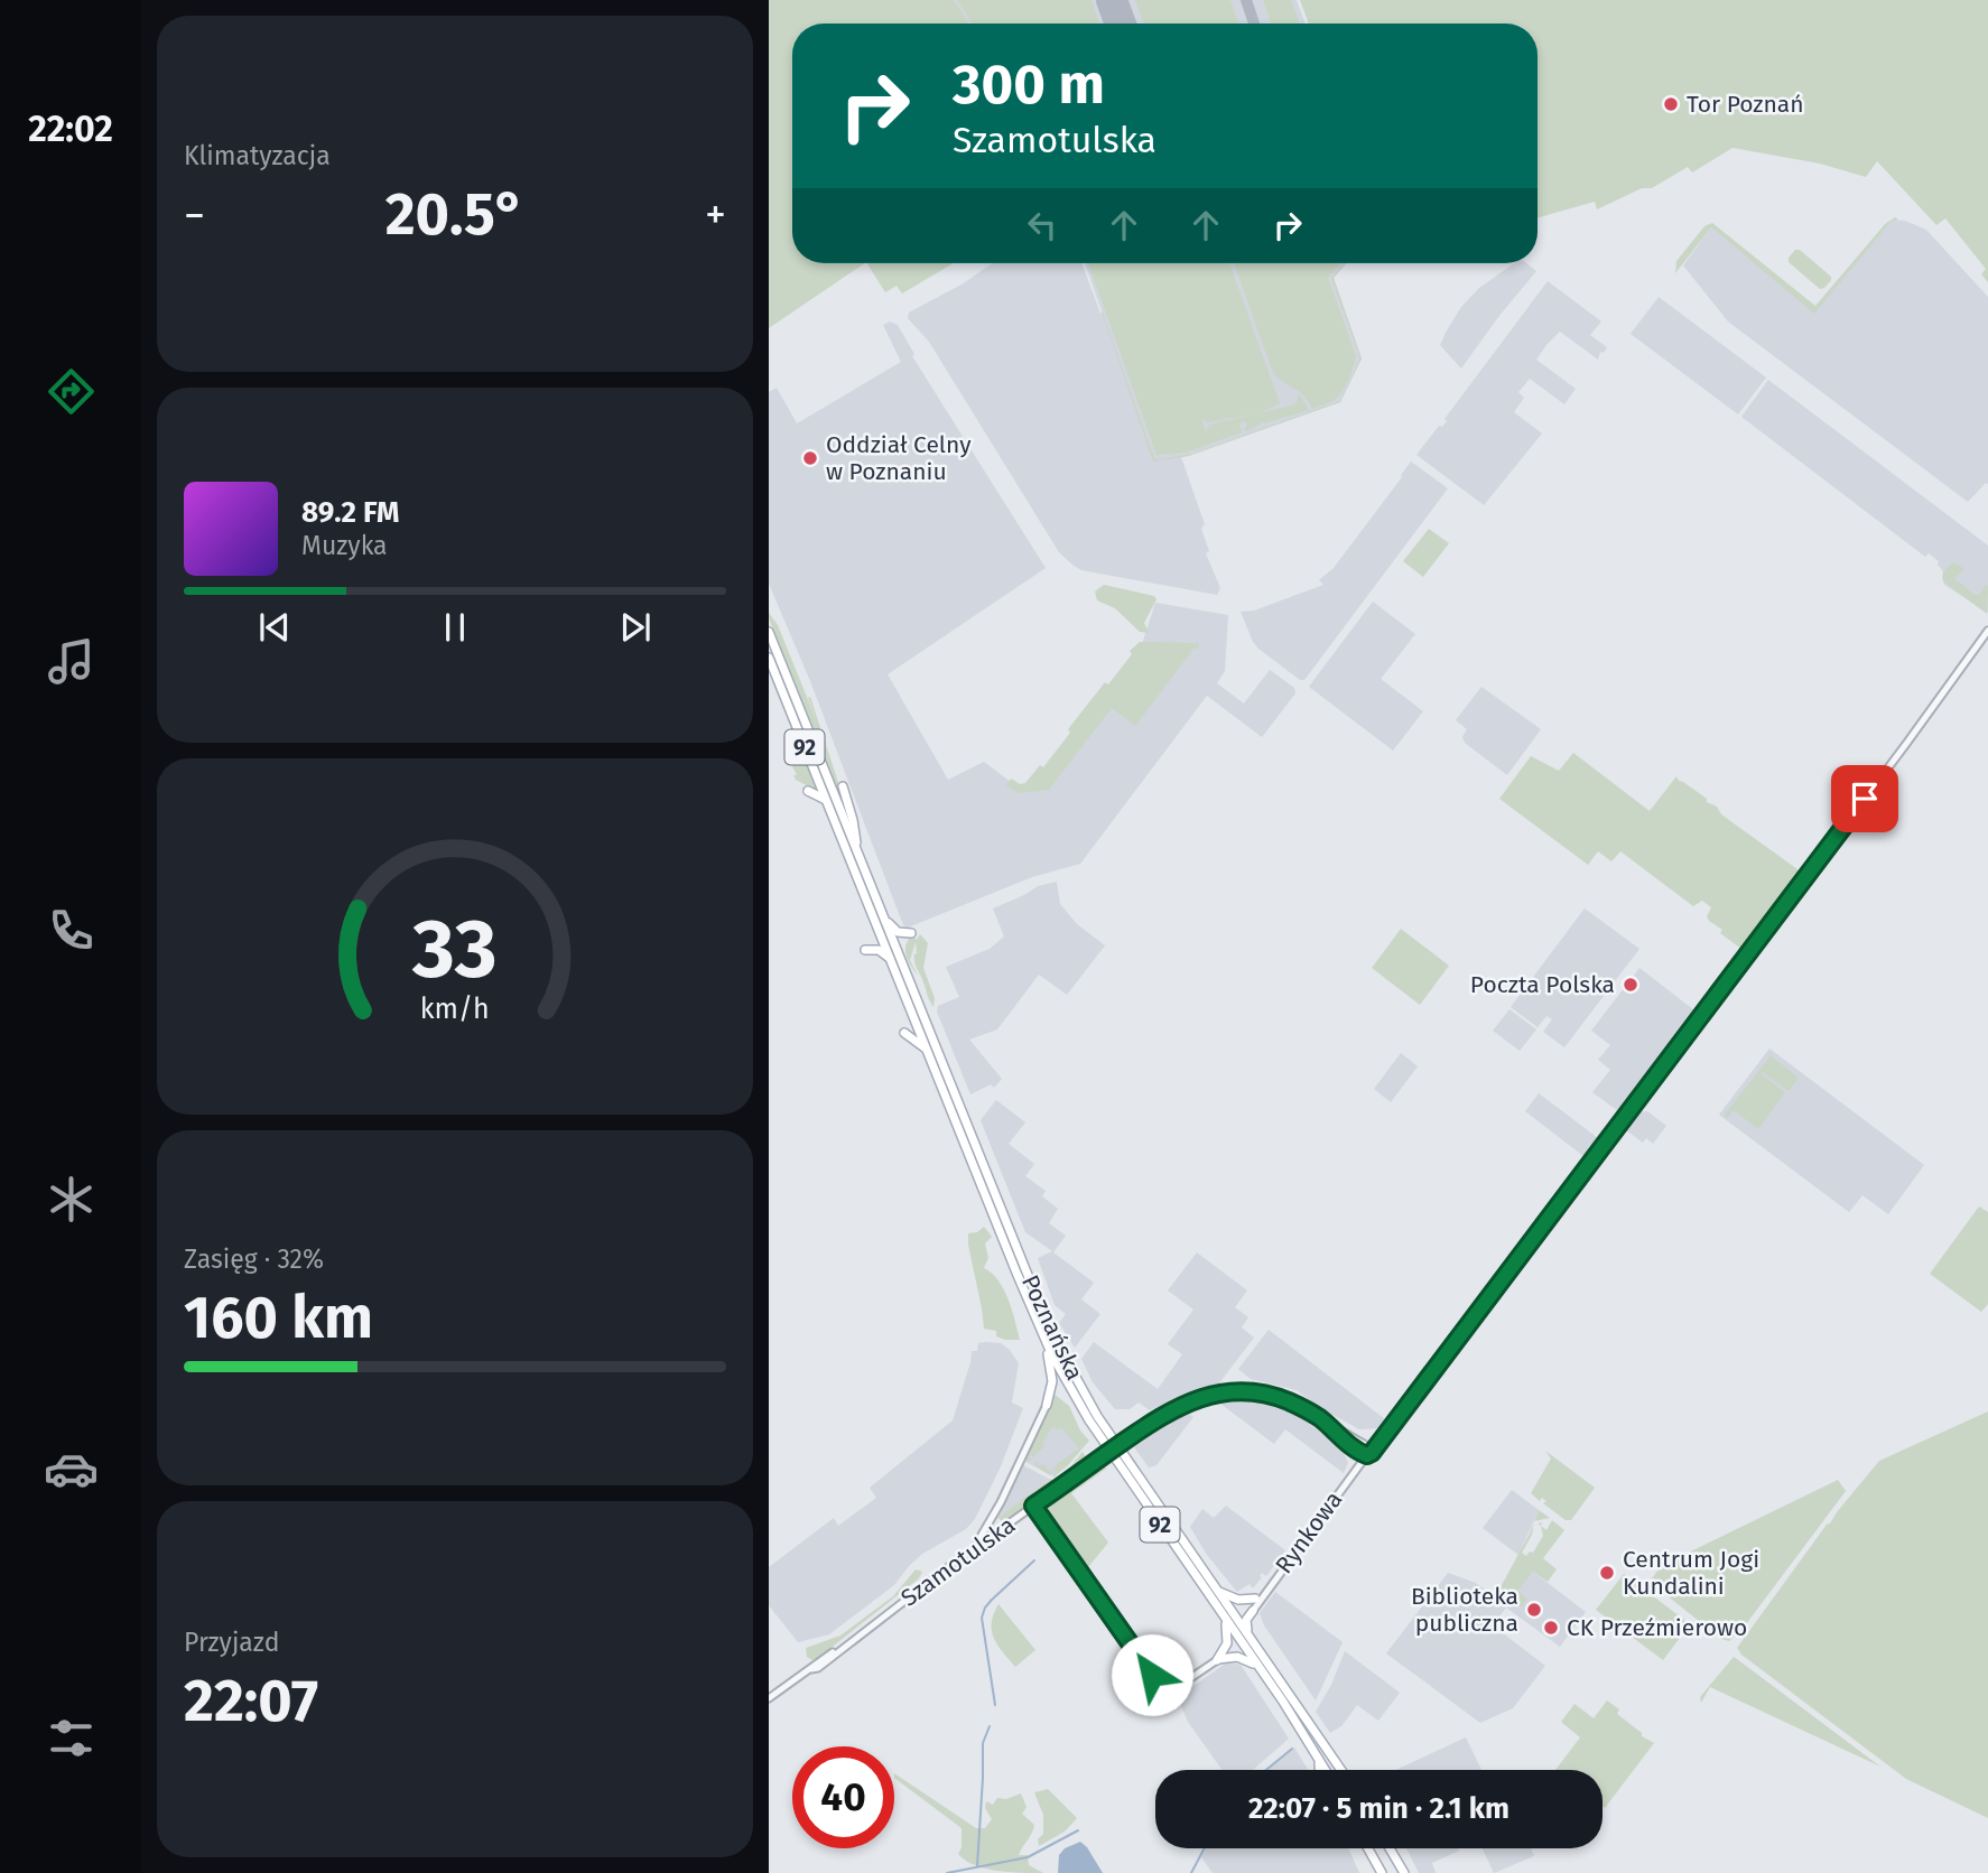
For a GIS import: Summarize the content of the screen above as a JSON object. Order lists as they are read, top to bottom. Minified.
{"streets":{"main road":["92","Poznańska"],"street":["Rynkowa","Szamotulska"]},"crossings":[["92","Poznańska"],["Rynkowa","Szamotulska"]],"places":["Tor Poznań","Oddział Celny w Poznaniu","Poczta Polska","Centrum Jogi Kundalini","Biblioteka publiczna","CK Przeźmierowo"],"page":{"tabs":"22:02","tile":["Klimatyzacja",["Zasięg · 32%","160 km"],["Przyjazd","22:07"]],"turn":["300 m","Szamotulska"],"heat":["−","20.5°","+"],"song":["89.2 FM","Muzyka"],"limit":"40","trip":"22:07 · 5 min · 2.1 km","gauge":["33","km/h"]}}
